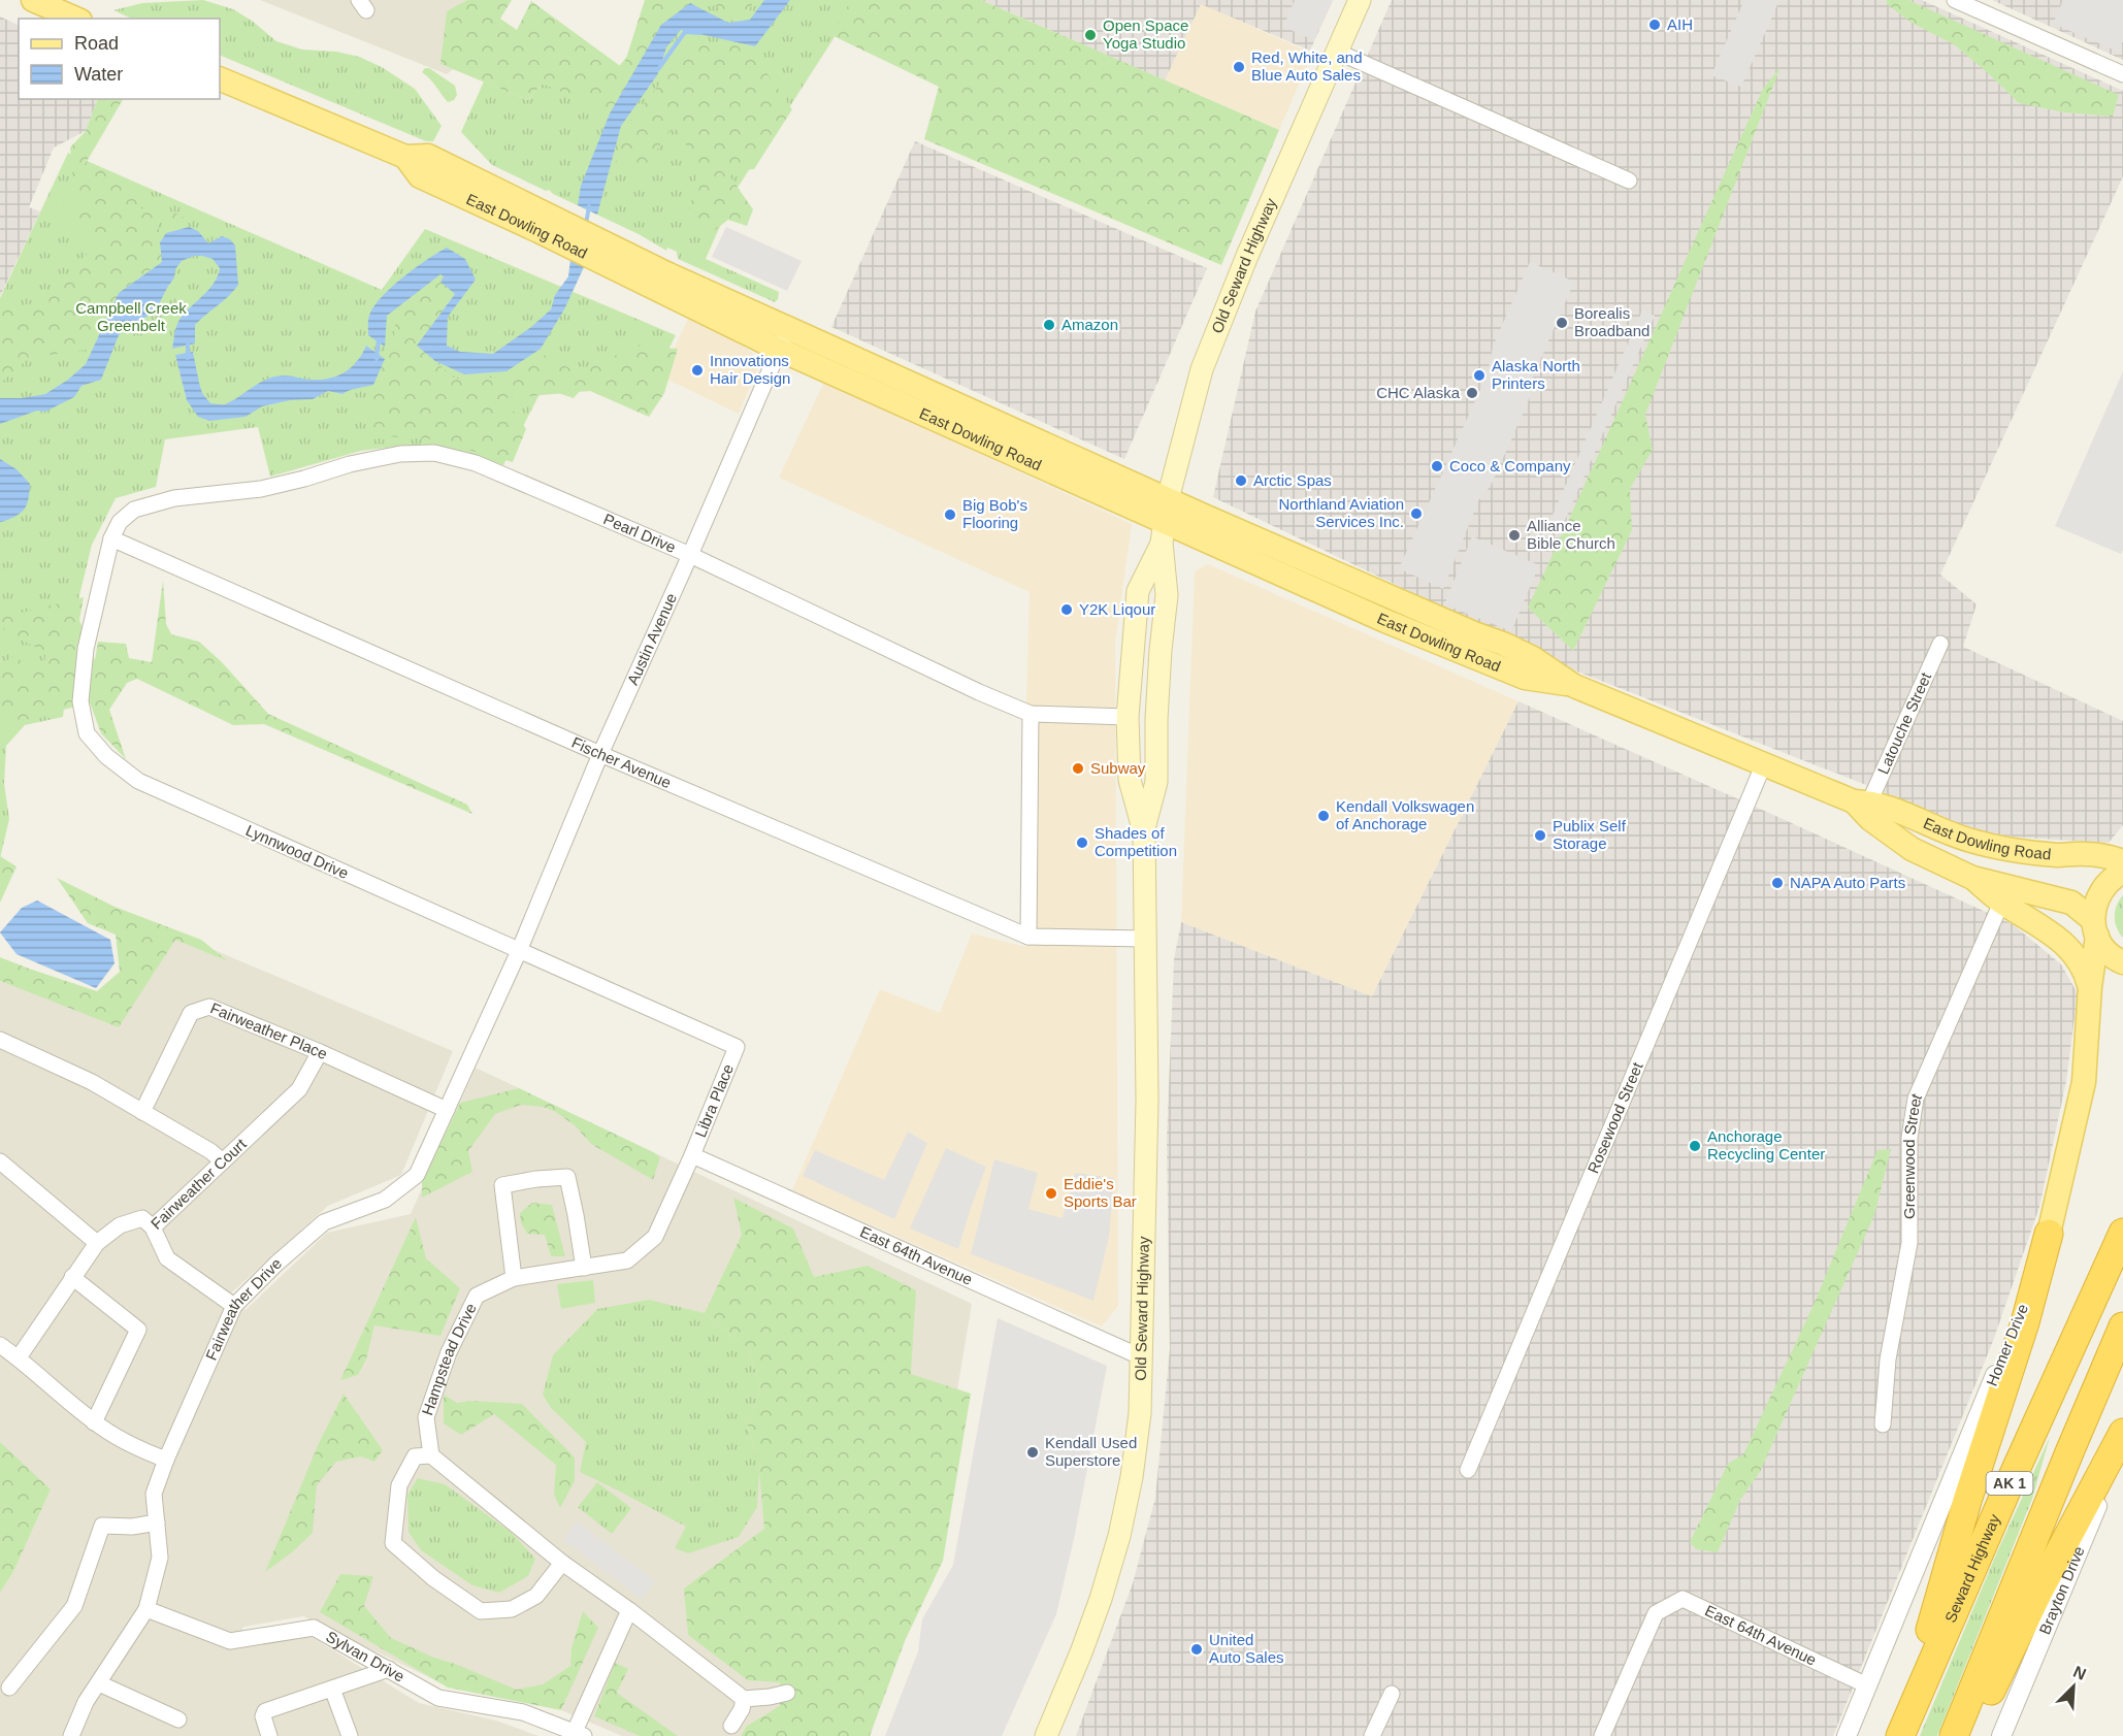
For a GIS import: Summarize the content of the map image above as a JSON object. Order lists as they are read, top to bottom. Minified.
{"streets":{"highway":["AK 1","Seward Highway"],"main road":["East Dowling Road","Old Seward Highway","Homer Drive"],"street":["Pearl Drive","Austin Avenue","Latouche Street","Fischer Avenue","Lynnwood Drive","Fairweather Place","Libra Place","Rosewood Street","Greenwood Street","Fairweather Court","East 64th Avenue","Fairweather Drive","Hampstead Drive","Brayton Drive","Sylvan Drive"]},"crossings":[["East Dowling Road","Old Seward Highway"],["East Dowling Road","Austin Avenue"],["East Dowling Road","Latouche Street"],["East Dowling Road","Rosewood Street"],["East Dowling Road","Homer Drive"],["Old Seward Highway","Pearl Drive"],["Old Seward Highway","Fischer Avenue"],["Old Seward Highway","East 64th Avenue"],["Pearl Drive","Austin Avenue"],["Pearl Drive","Lynnwood Drive"],["Austin Avenue","Fischer Avenue"],["Austin Avenue","Lynnwood Drive"],["Austin Avenue","Fairweather Drive"],["Fischer Avenue","Lynnwood Drive"],["Lynnwood Drive","Libra Place"],["Lynnwood Drive","Fairweather Drive"],["Fairweather Place","Fairweather Court"],["Fairweather Place","Fairweather Drive"],["Libra Place","East 64th Avenue"],["Libra Place","Hampstead Drive"],["Fairweather Court","Fairweather Drive"],["East 64th Avenue","Homer Drive"],["East 64th Avenue","Hampstead Drive"],["Fairweather Drive","Sylvan Drive"]],"parks":["Campbell Creek Greenbelt"],"places":["AIH","Open Space Yoga Studio","Red, White, and Blue Auto Sales","Borealis Broadband","Amazon","Innovations Hair Design","Alaska North Printers","CHC Alaska","Coco & Company","Arctic Spas","Northland Aviation Services Inc.","Big Bob's Flooring","Alliance Bible Church","Y2K Liqour","Subway","Kendall Volkswagen of Anchorage","Publix Self Storage","Shades of Competition","NAPA Auto Parts","Anchorage Recycling Center","Eddie's Sports Bar","Kendall Used Superstore","United Auto Sales"],"legend":["Road","Water"],"north":"top right"}
